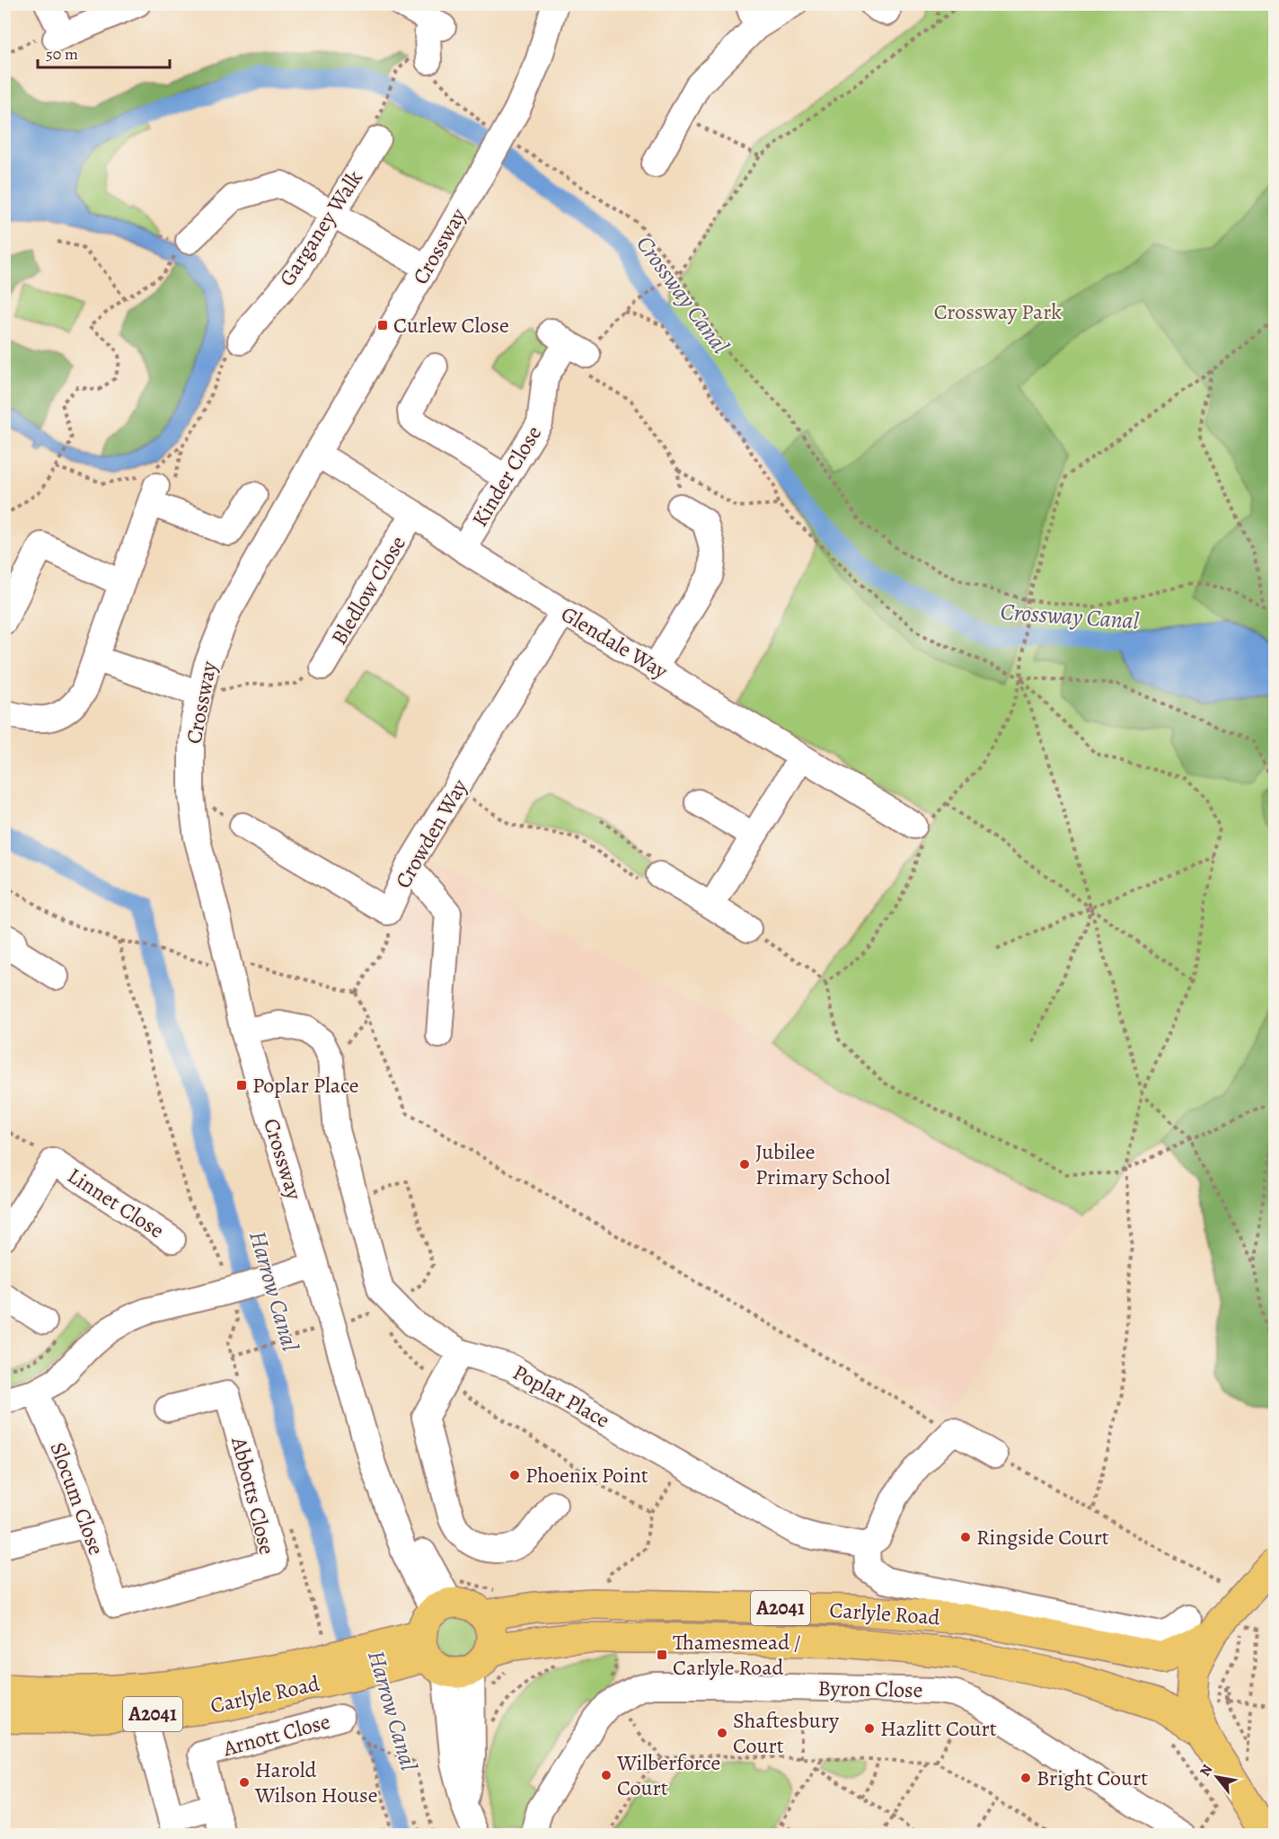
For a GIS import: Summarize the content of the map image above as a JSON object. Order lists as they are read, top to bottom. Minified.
{"streets":{"main road":["A2041","Carlyle Road"],"street":["Garganey Walk","Crossway","Kinder Close","Bledlow Close","Glendale Way","Crowden Way","Linnet Close","Poplar Place","Abbotts Close","Slocum Close","Byron Close","Arnott Close"]},"crossings":[["Crossway","Glendale Way"],["Crossway","Poplar Place"],["Crossway","A2041"],["Crossway","Carlyle Road"],["Kinder Close","Glendale Way"],["Bledlow Close","Glendale Way"],["Glendale Way","Crowden Way"],["Abbotts Close","Slocum Close"],["A2041","Carlyle Road"]],"water":["Crossway Canal","Harrow Canal"],"parks":["Crossway Park"],"places":{"transit":["Curlew Close","Poplar Place","Thamesmead / Carlyle Road"],"other":["Jubilee Primary School","Phoenix Point","Ringside Court","Hazlitt Court","Shaftesbury Court","Wilberforce Court","Bright Court","Harold Wilson House"]},"scale_bar":"50 m","north":"top left"}
